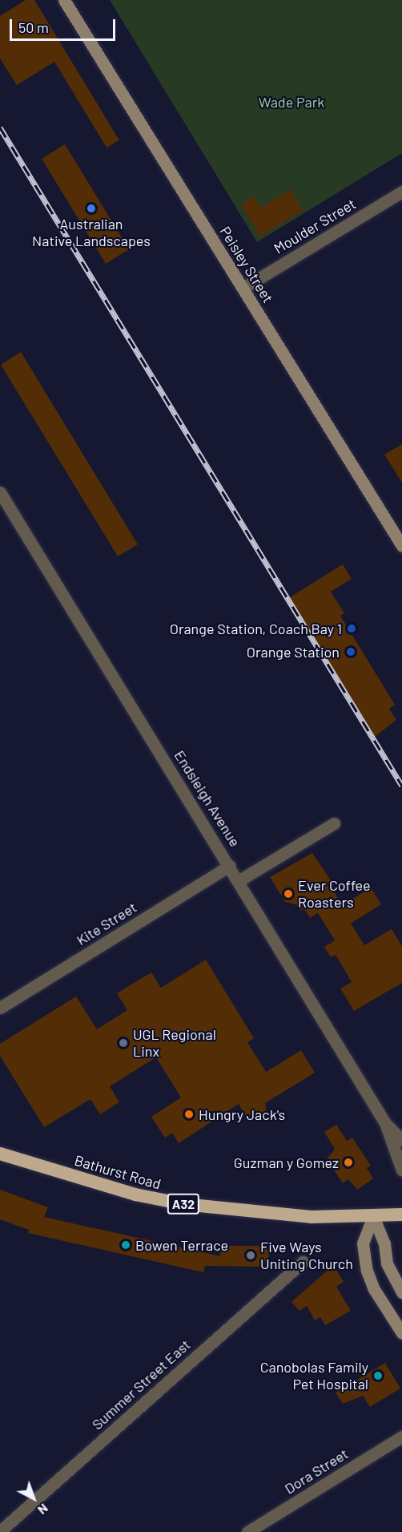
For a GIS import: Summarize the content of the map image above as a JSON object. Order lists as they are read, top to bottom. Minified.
{"streets":{"highway":["Bathurst Road","A32"],"main road":["Peisley Street"],"street":["Moulder Street","Endsleigh Avenue","Kite Street","Summer Street East","Dora Street"]},"crossings":[["Moulder Street","Peisley Street"],["Endsleigh Avenue","Kite Street"],["Bathurst Road","A32"]],"parks":["Wade Park"],"places":["Australian Native Landscapes","Orange Station, Coach Bay 1","Orange Station","Ever Coffee Roasters","UGL Regional Linx","Hungry Jack's","Guzman y Gomez","Bowen Terrace","Five Ways Uniting Church","Canobolas Family Pet Hospital"],"scale_bar":"50 m","north":"bottom right"}
